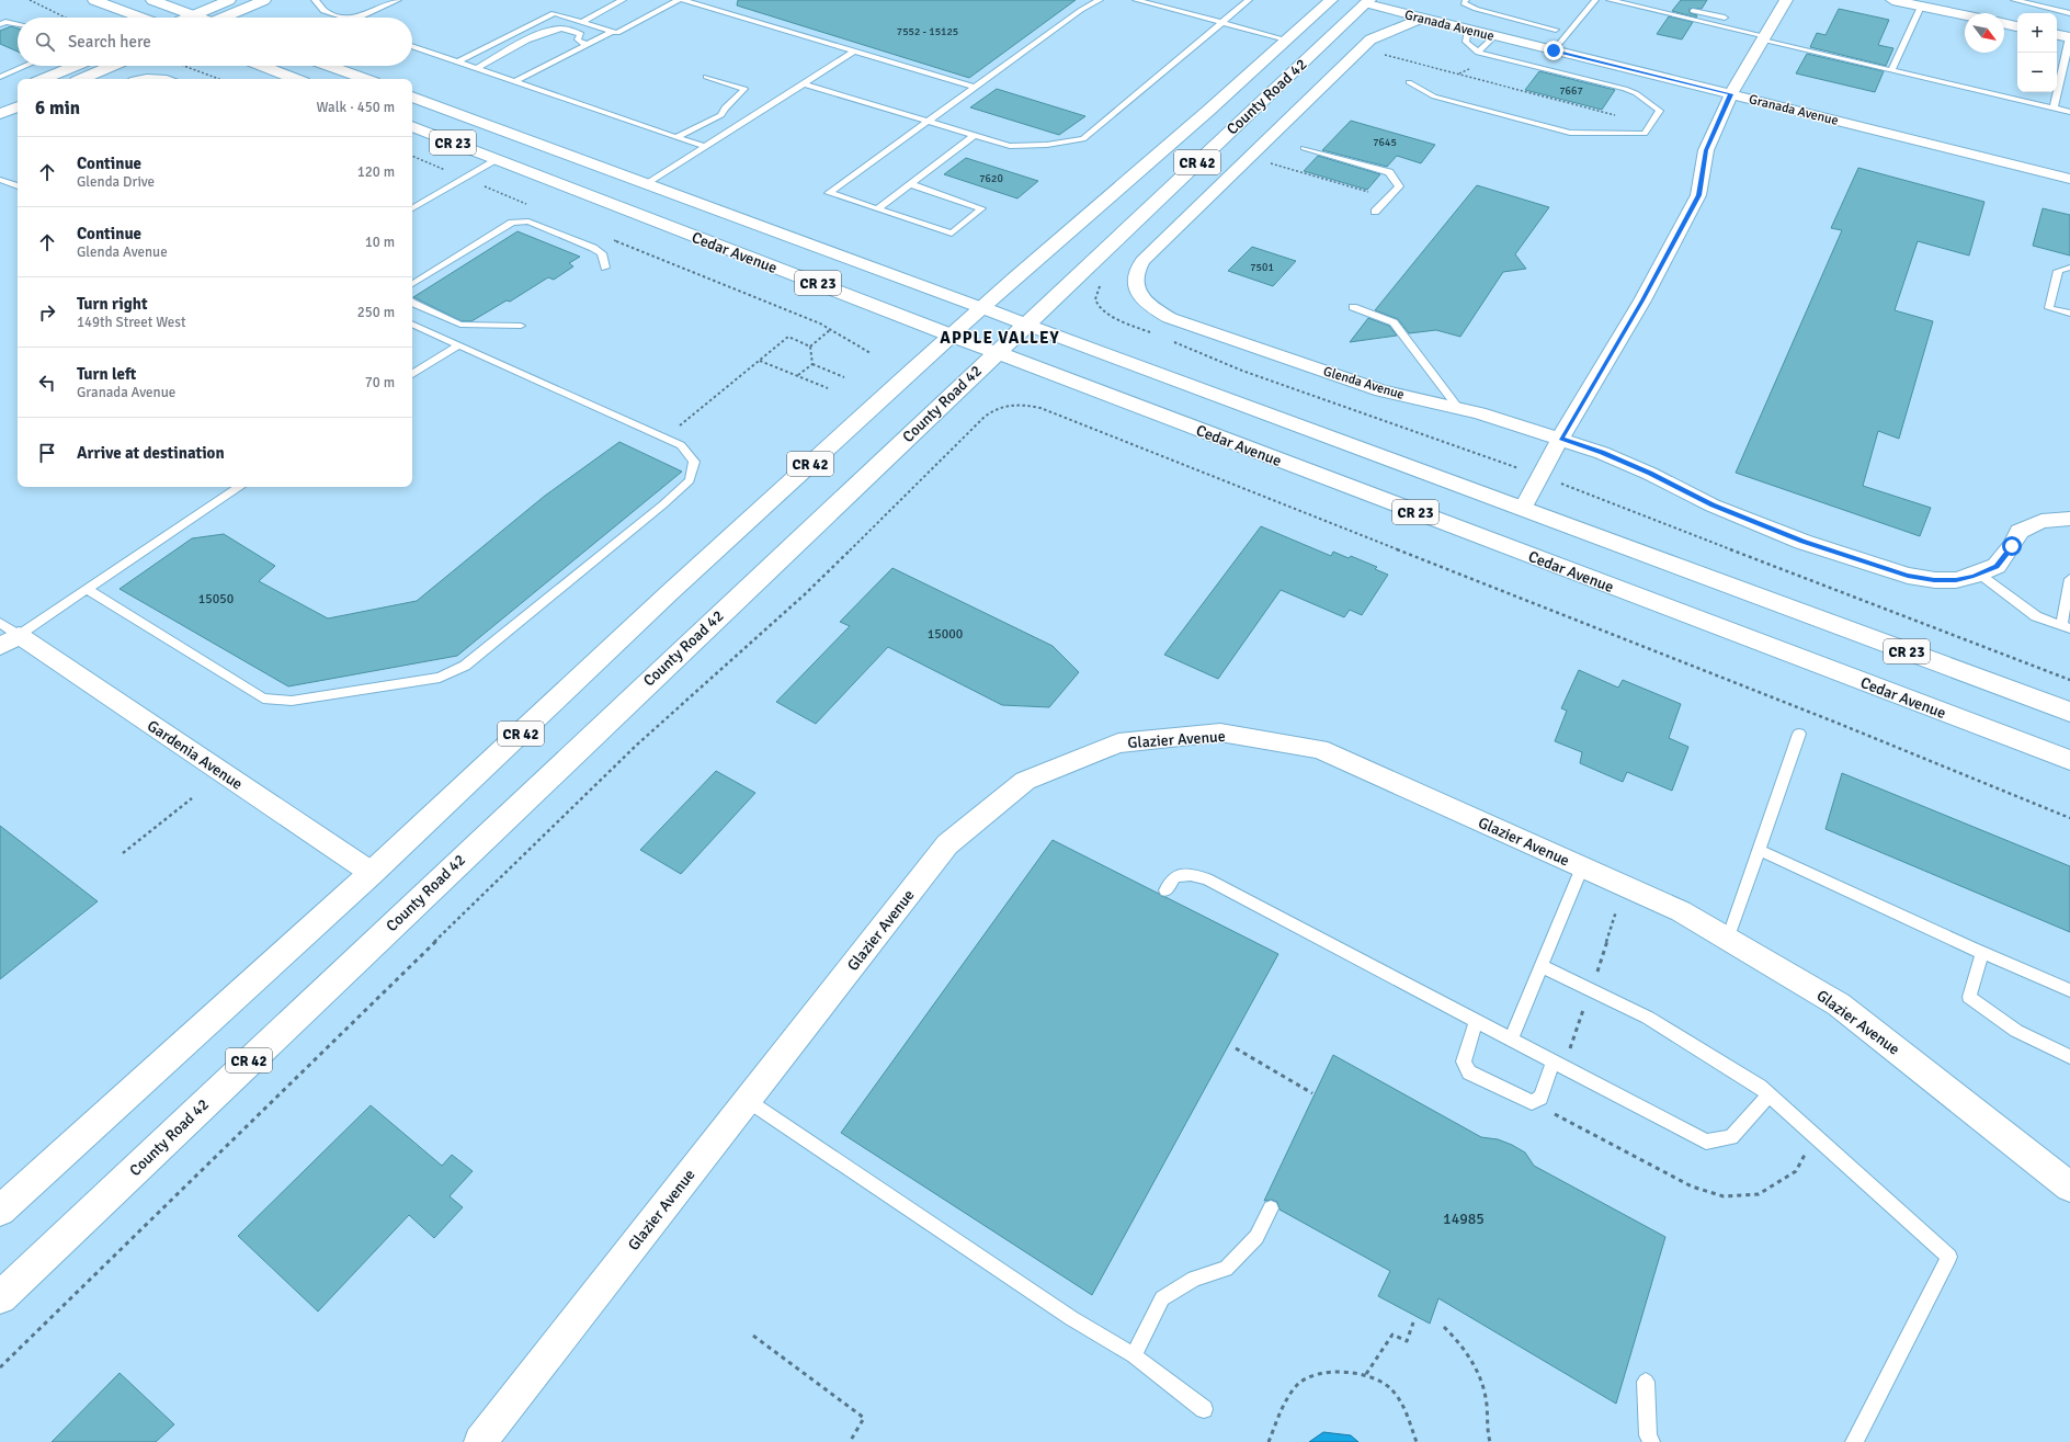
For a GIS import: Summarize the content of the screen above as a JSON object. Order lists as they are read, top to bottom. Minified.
{"streets":{"main road":["County Road 42","CR 23","CR 42","Cedar Avenue"],"street":["Granada Avenue","Glenda Avenue","Glazier Avenue","Gardenia Avenue"]},"crossings":[["Granada Avenue","County Road 42"],["Granada Avenue","Glenda Avenue"],["County Road 42","CR 23"],["County Road 42","Cedar Avenue"],["County Road 42","Gardenia Avenue"]],"districts":["APPLE VALLEY"],"house_numbers":["7552 - 15125","7667","7645","7620","7501","15050","15000","14985"],"north":"bottom right","page":{"map_buttons":["+","−"],"search":"Search here","heading":["6 min","Walk · 450 m"],"list":[["Continue","Glenda Drive","120 m"],["Continue","Glenda Avenue","10 m"],["Turn right","149th Street West","250 m"],["Turn left","Granada Avenue","70 m"],"Arrive at destination"]}}
